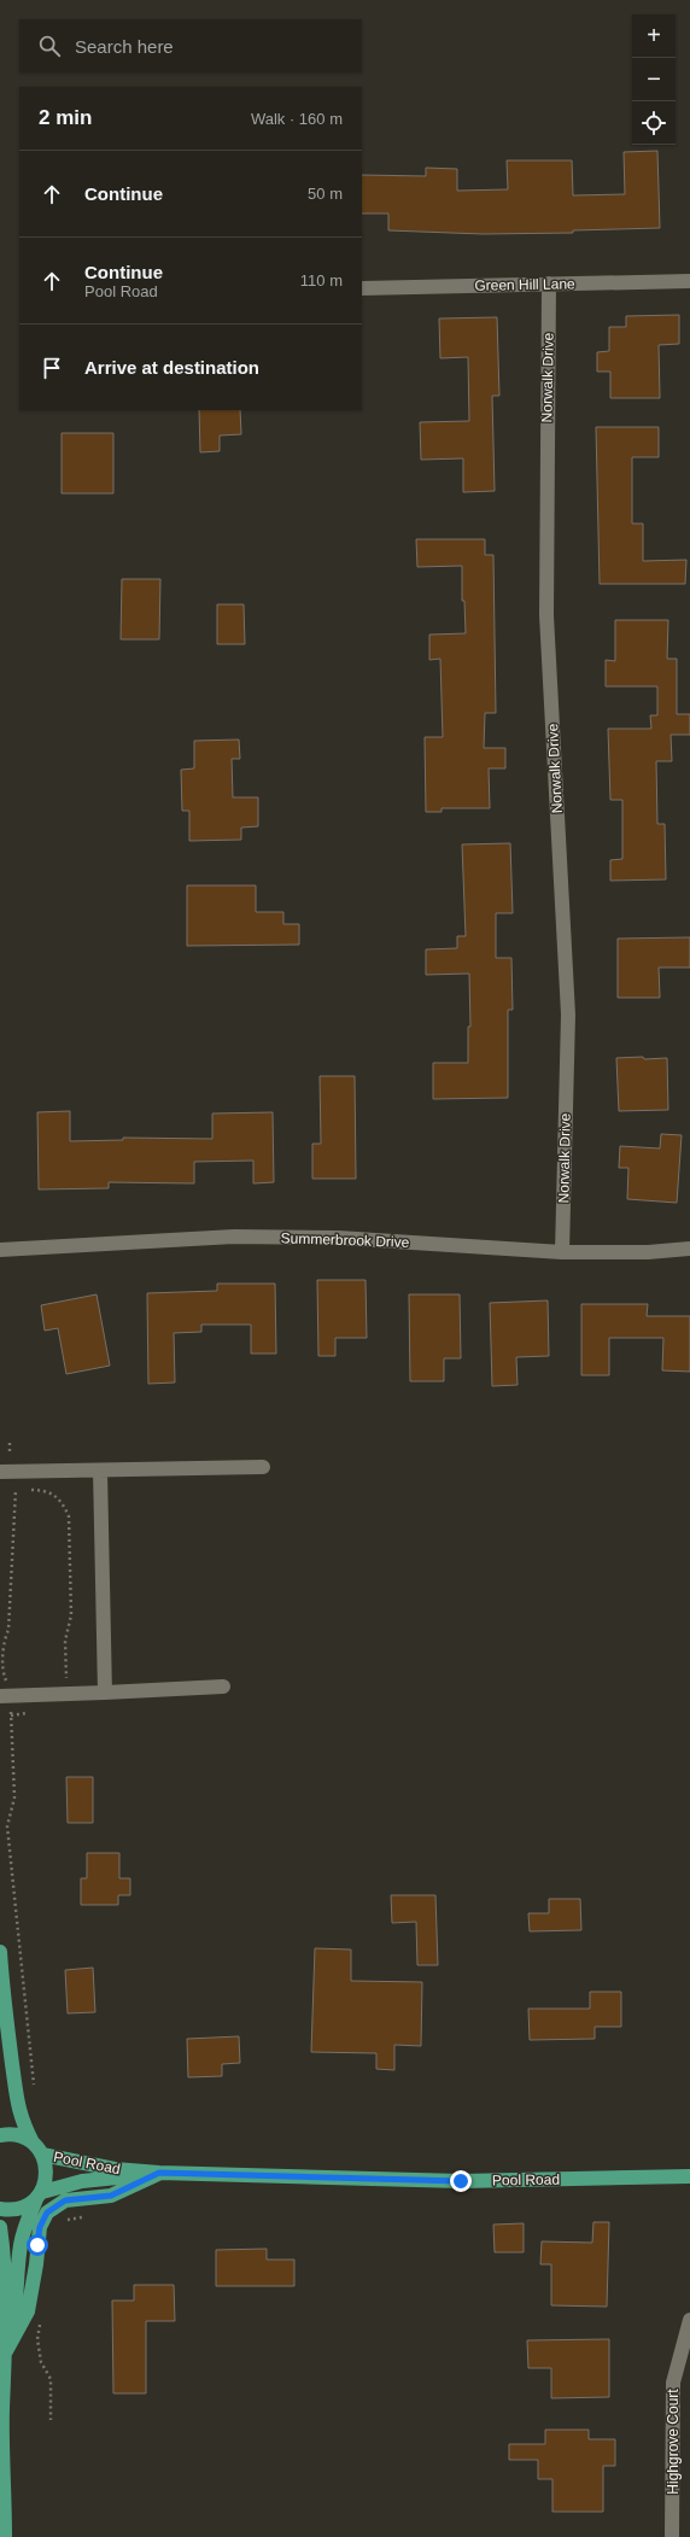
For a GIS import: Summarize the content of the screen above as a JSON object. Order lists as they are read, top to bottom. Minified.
{"streets":{"main road":["Pool Road"],"street":["Green Hill Lane","Norwalk Drive","Summerbrook Drive","Highgrove Court"]},"crossings":[["Green Hill Lane","Norwalk Drive"],["Norwalk Drive","Summerbrook Drive"]],"page":{"map_buttons":["+","−"],"search":"Search here","heading":["2 min","Walk · 160 m"],"list":[["Continue","50 m"],["Continue","Pool Road","110 m"],"Arrive at destination"]}}
